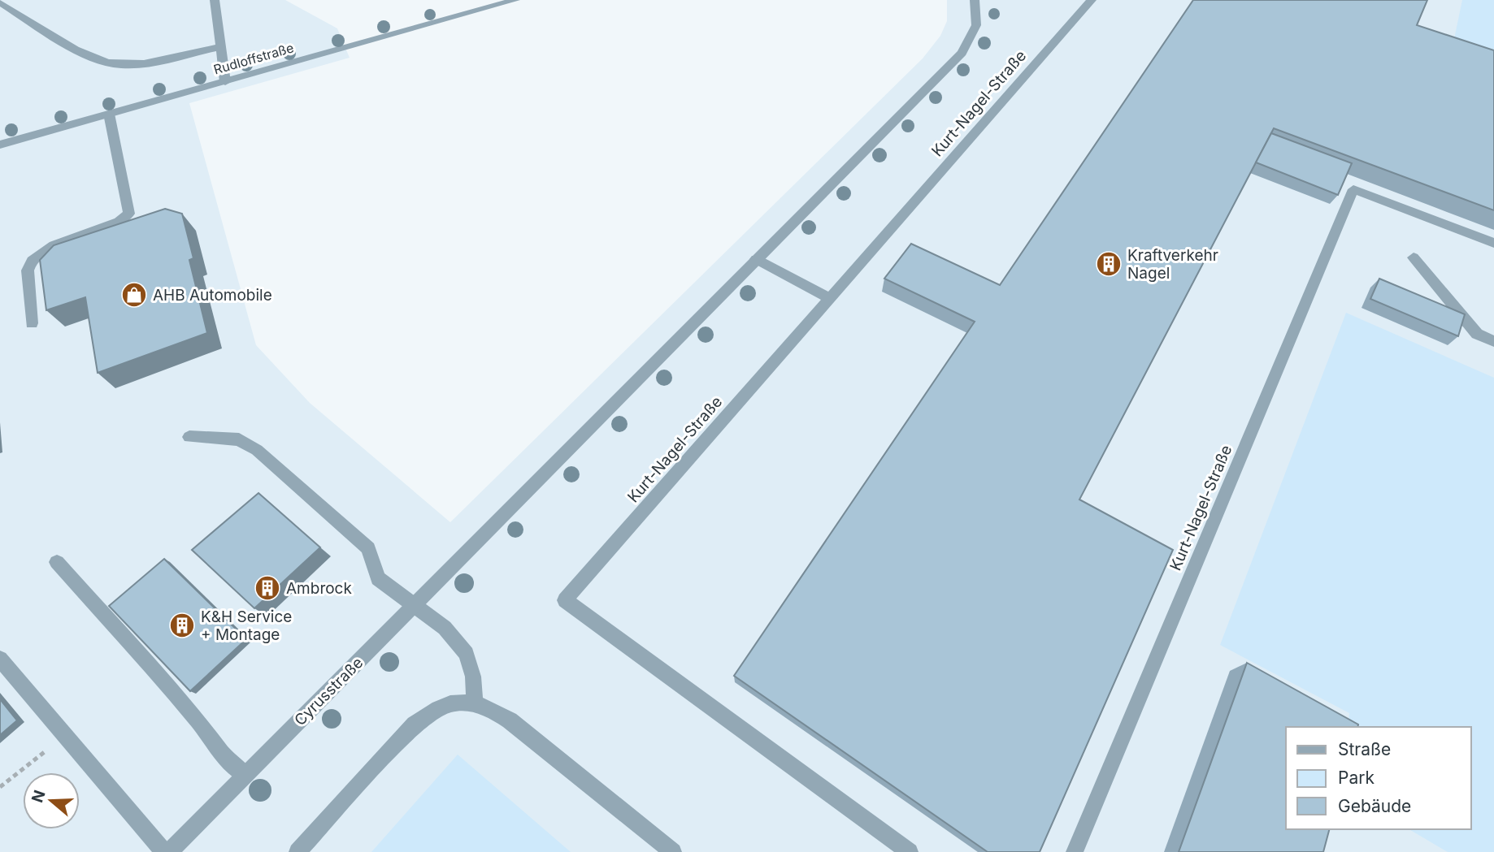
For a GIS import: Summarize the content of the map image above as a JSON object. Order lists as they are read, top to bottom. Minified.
{"streets":{"street":["Rudloffstraße","Kurt-Nagel-Straße","Cyrusstraße"]},"places":{"building":["Kraftverkehr Nagel","Ambrock","K&H Service + Montage"],"shop":["AHB Automobile"]},"legend":["Straße","Park","Gebäude"],"north":"left"}
